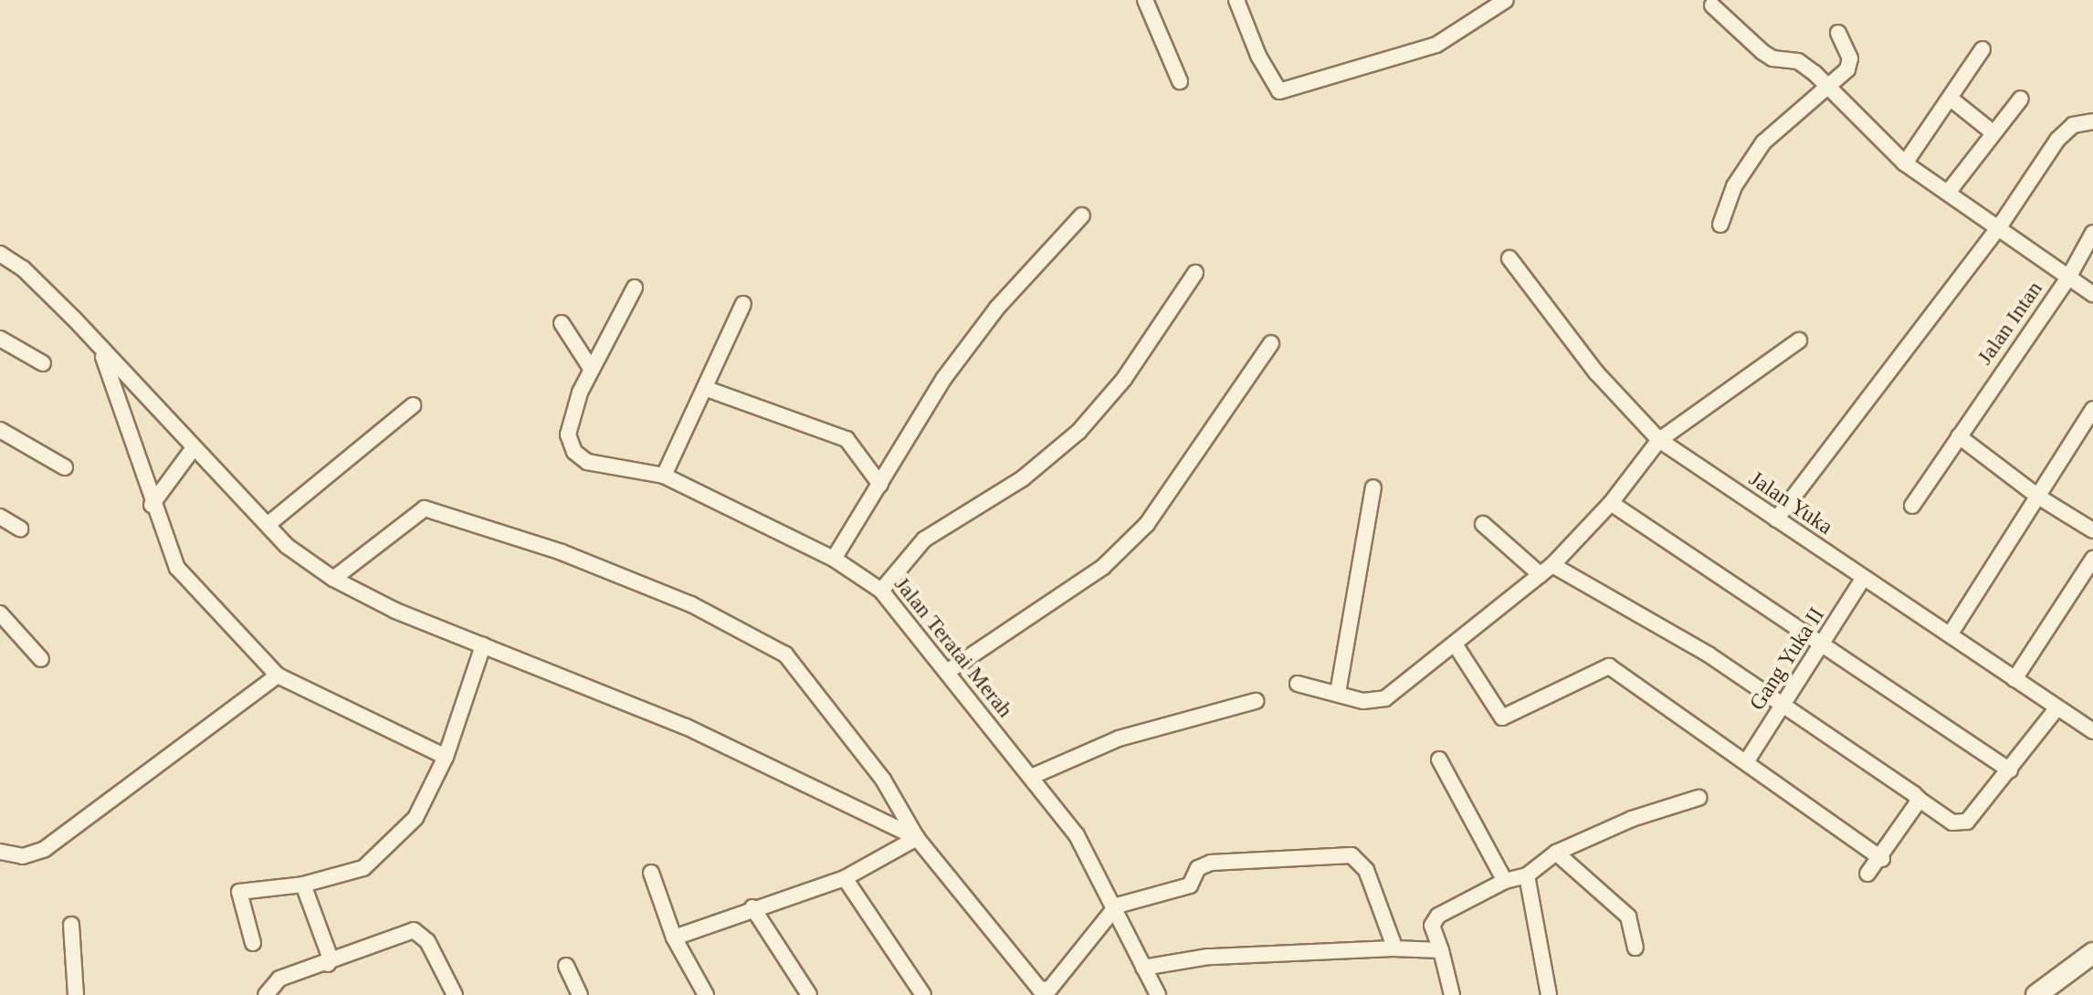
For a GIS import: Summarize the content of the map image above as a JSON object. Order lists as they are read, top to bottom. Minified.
{"streets":{"street":["Jalan Intan","Jalan Yuka","Jalan Teratai Merah","Gang Yuka II"]},"crossings":[["Jalan Yuka","Gang Yuka II"]]}
